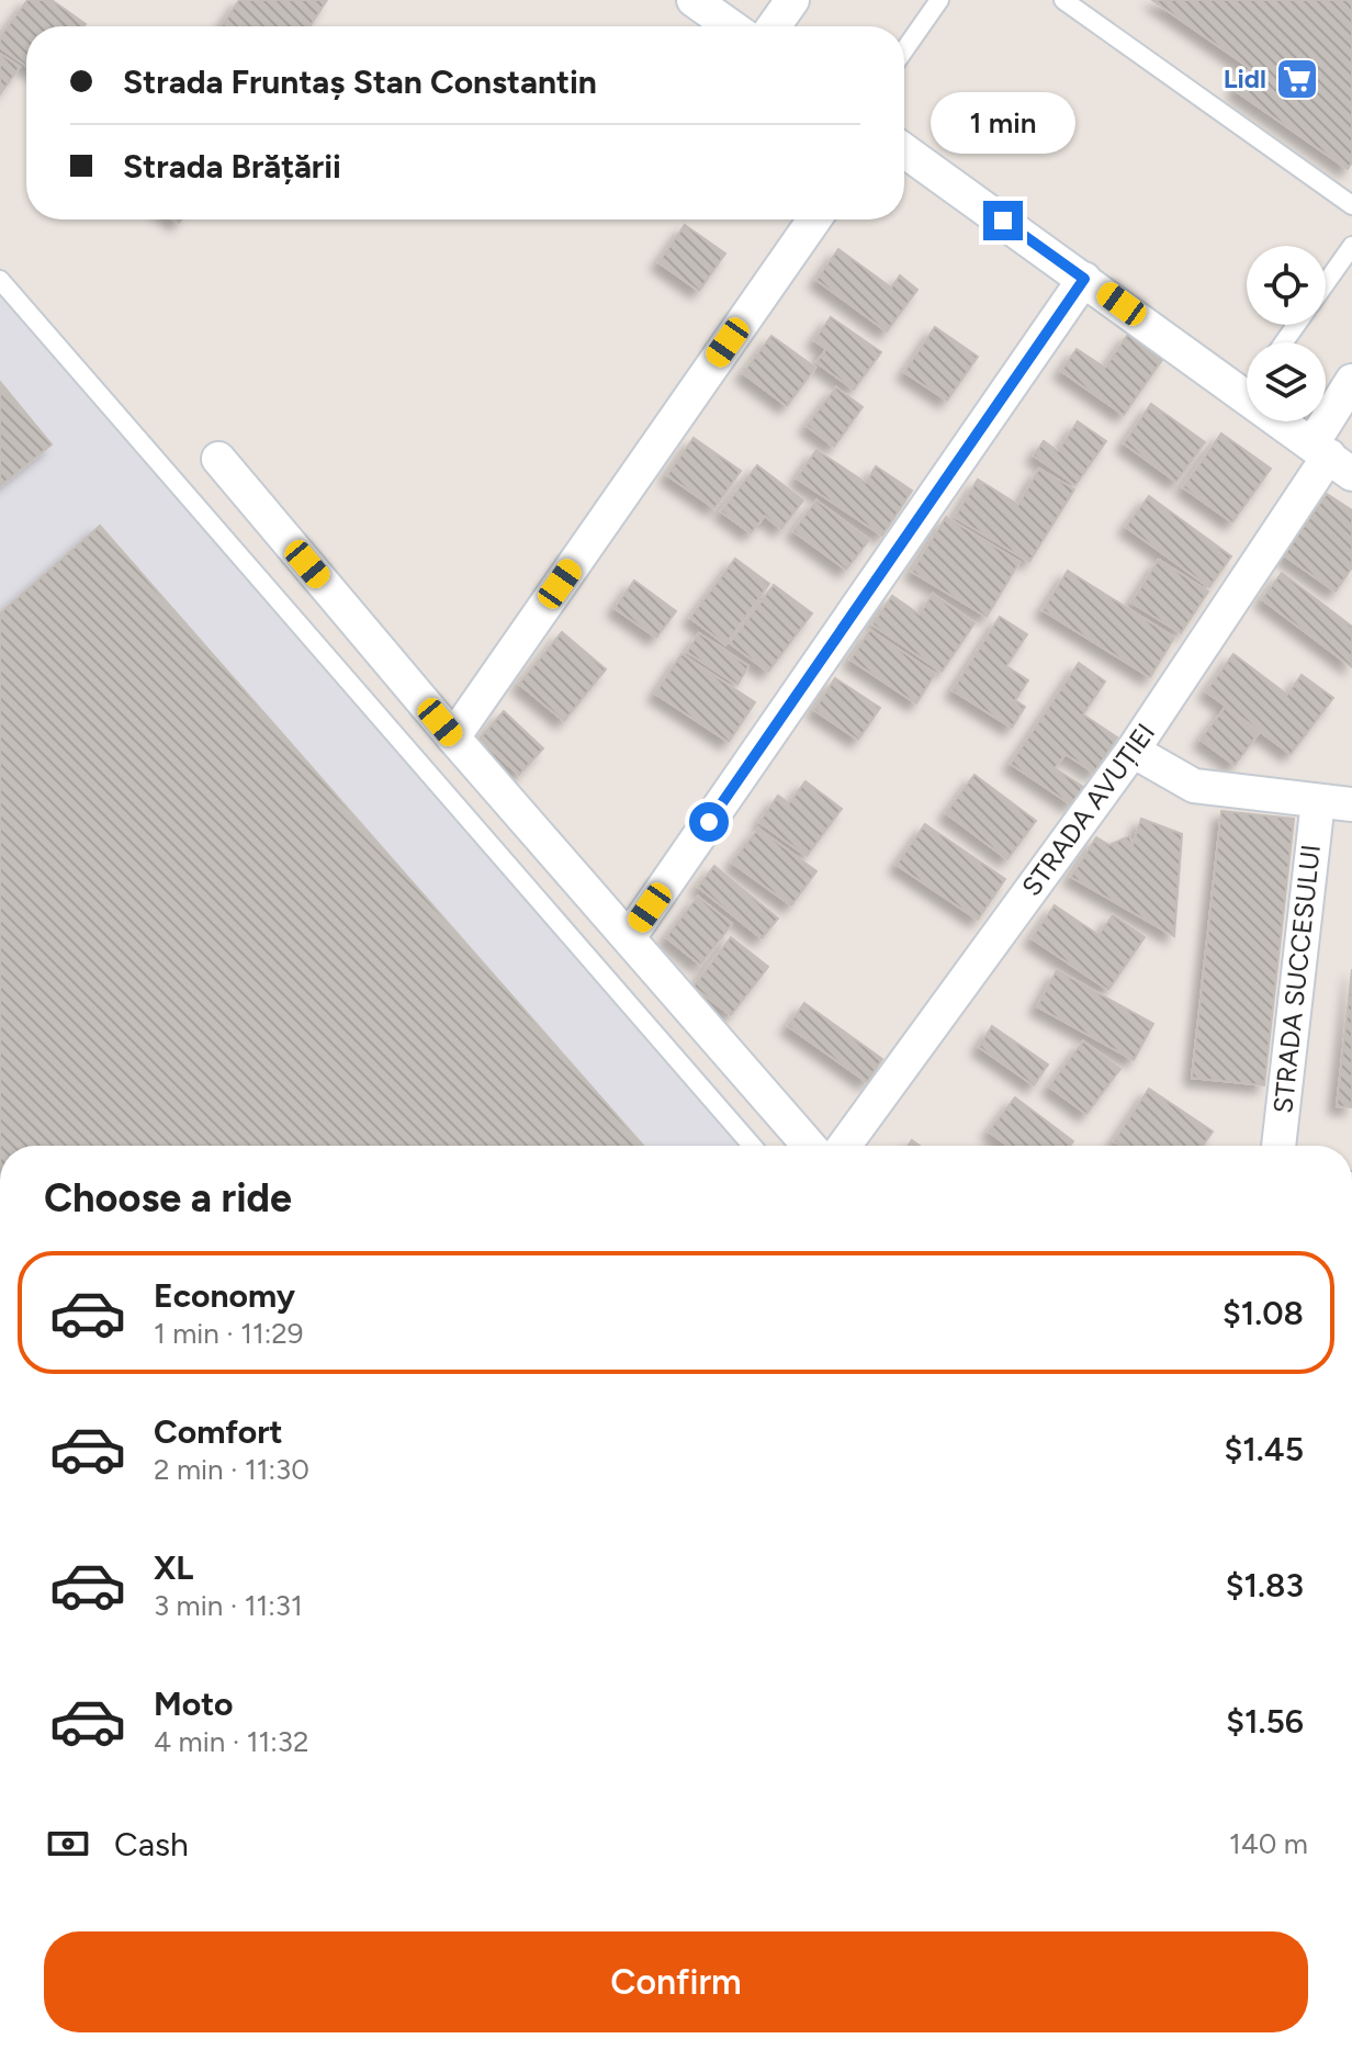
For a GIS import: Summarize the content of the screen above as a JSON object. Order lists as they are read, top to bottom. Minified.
{"streets":{"street":["STRADA AVUȚIEI","STRADA SUCCESULUI"]},"places":{"supermarket":["Lidl"]},"page":{"banner":["Strada Fruntaș Stan Constantin","Strada Brățării"],"bubble":"1 min","heading":"Choose a ride","list":[{"name":"Economy","note":"1 min · 11:29","value":"$1.08"},{"name":"Comfort","note":"2 min · 11:30","value":"$1.45"},{"name":"XL","note":"3 min · 11:31","value":"$1.83"},{"name":"Moto","note":"4 min · 11:32","value":"$1.56"}],"pay":["Cash","140 m"],"buttons":"Confirm"}}
